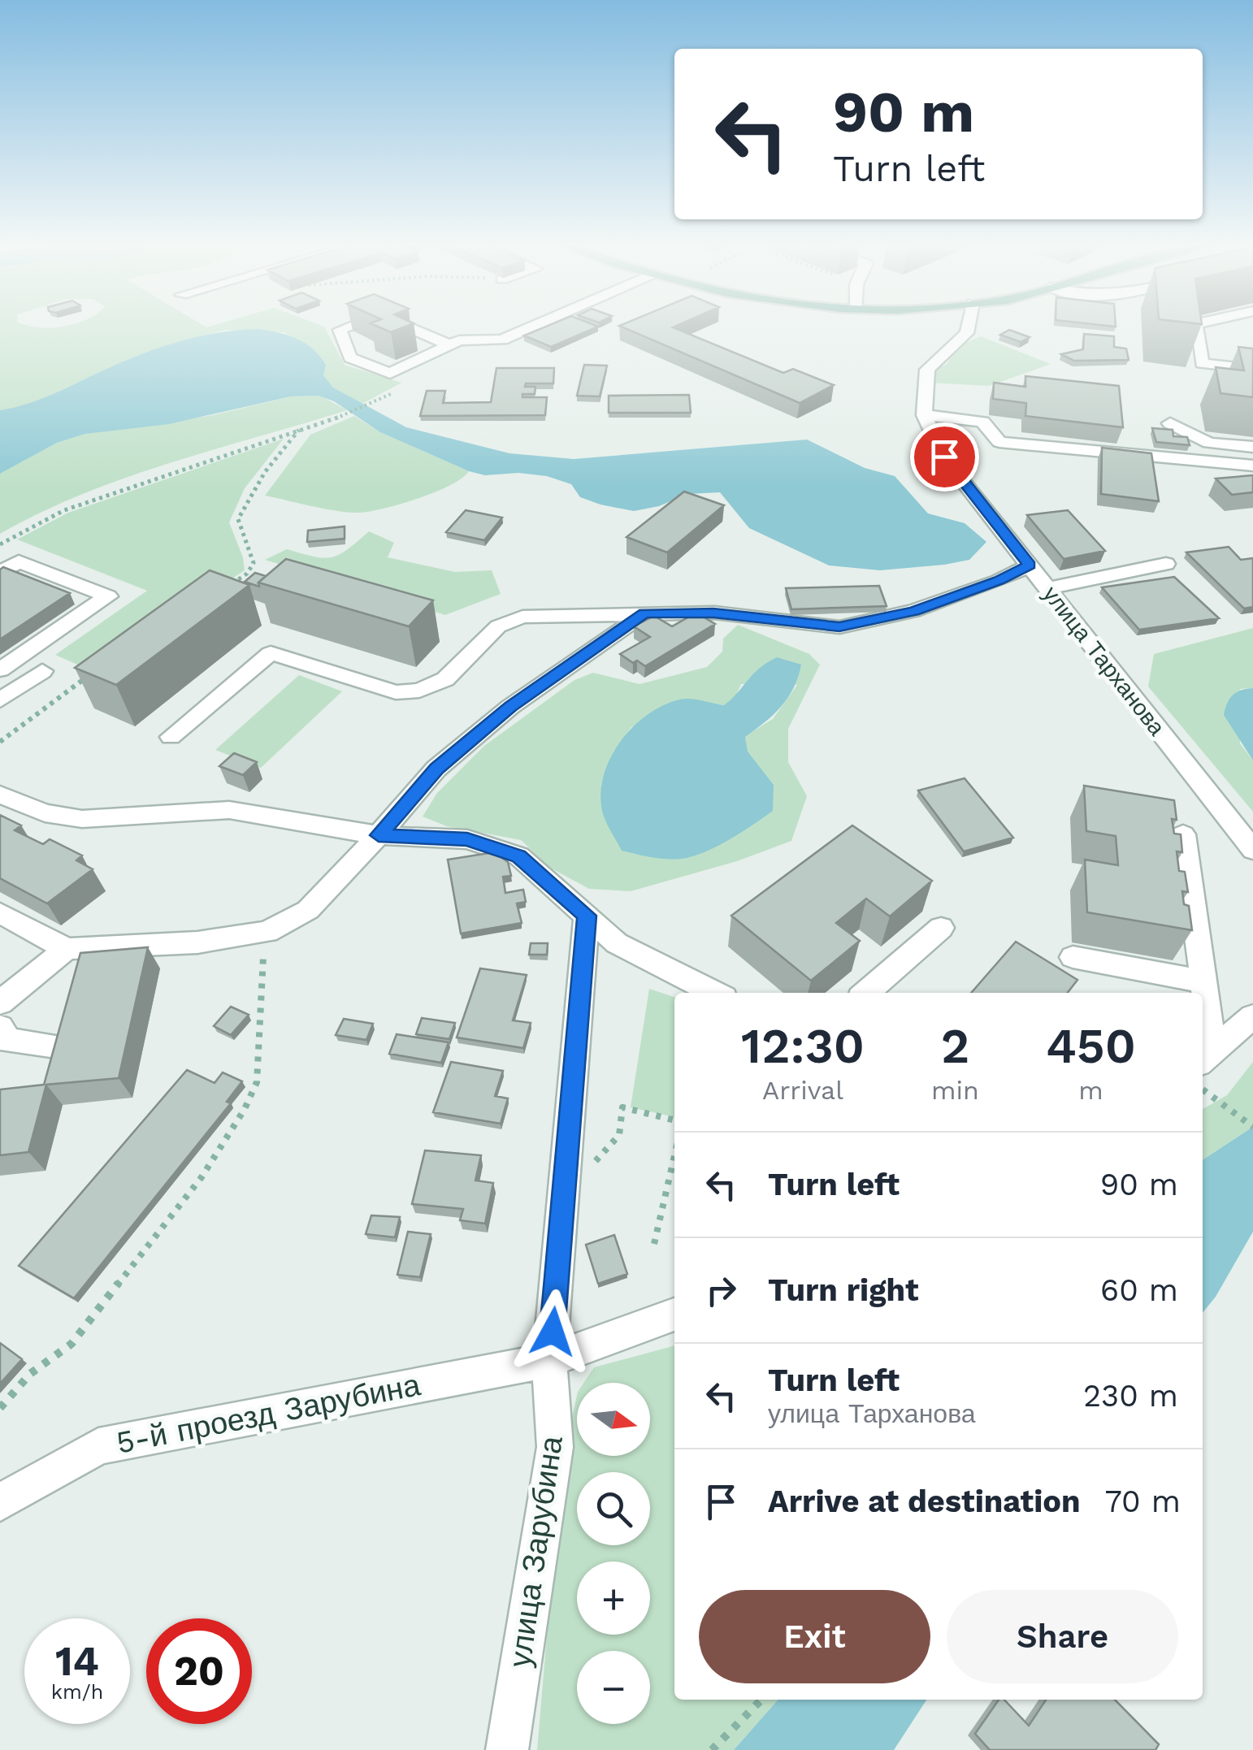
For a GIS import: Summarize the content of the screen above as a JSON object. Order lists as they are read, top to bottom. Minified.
{"streets":{"street":["улица Тарханова","5-й проезд Зарубина","улица Зарубина"]},"crossings":[["5-й проезд Зарубина","улица Зарубина"]],"north":"right","page":{"turn":["90 m","Turn left"],"eta":["12:30","Arrival","2","min","450","m"],"list":[{"name":"Turn left","value":"90 m"},{"name":"Turn right","value":"60 m"},{"name":"Turn left","note":"улица Тарханова","value":"230 m"},{"name":"Arrive at destination","value":"70 m"}],"map_buttons":["+","−"],"buttons":["Exit","Share"],"speed":"14 km/h","limit":"20"}}
